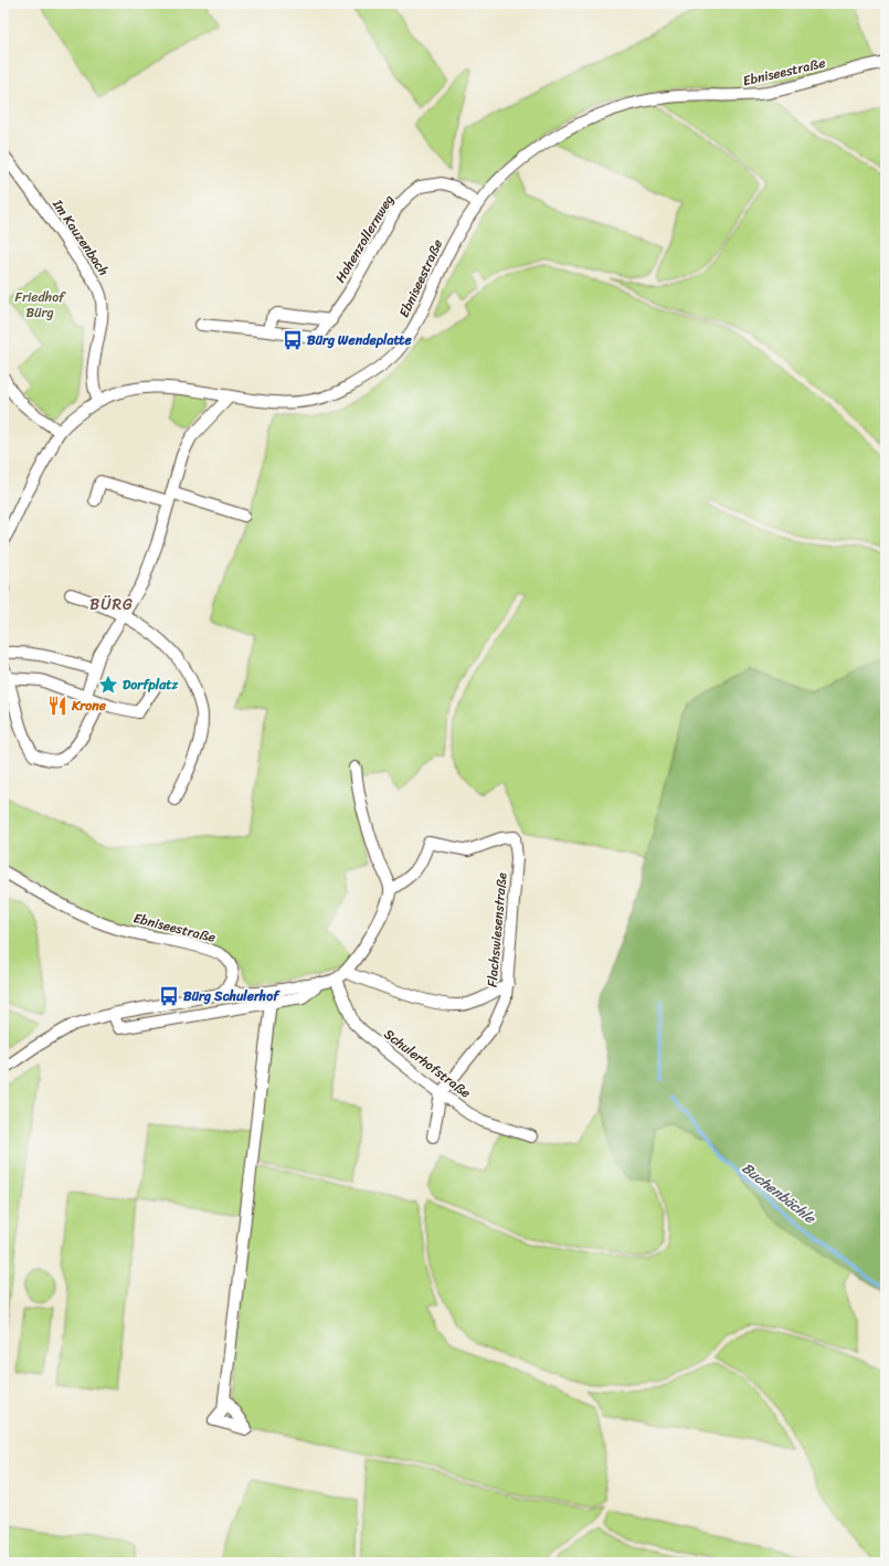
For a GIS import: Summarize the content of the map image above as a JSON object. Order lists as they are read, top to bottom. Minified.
{"streets":{"street":["Ebniseestraße","Im Kauzenbach","Hohenzollernweg","Flachswiesenstraße","Schulerhofstraße"]},"crossings":[["Ebniseestraße","Im Kauzenbach"],["Ebniseestraße","Hohenzollernweg"],["Flachswiesenstraße","Schulerhofstraße"]],"districts":["BÜRG"],"water":["Buchenbächle"],"parks":["Friedhof Bürg"],"places":{"bus stop":["Bürg Wendeplatte","Bürg Schulerhof"],"place":["Dorfplatz"],"restaurant":["Krone"]}}
